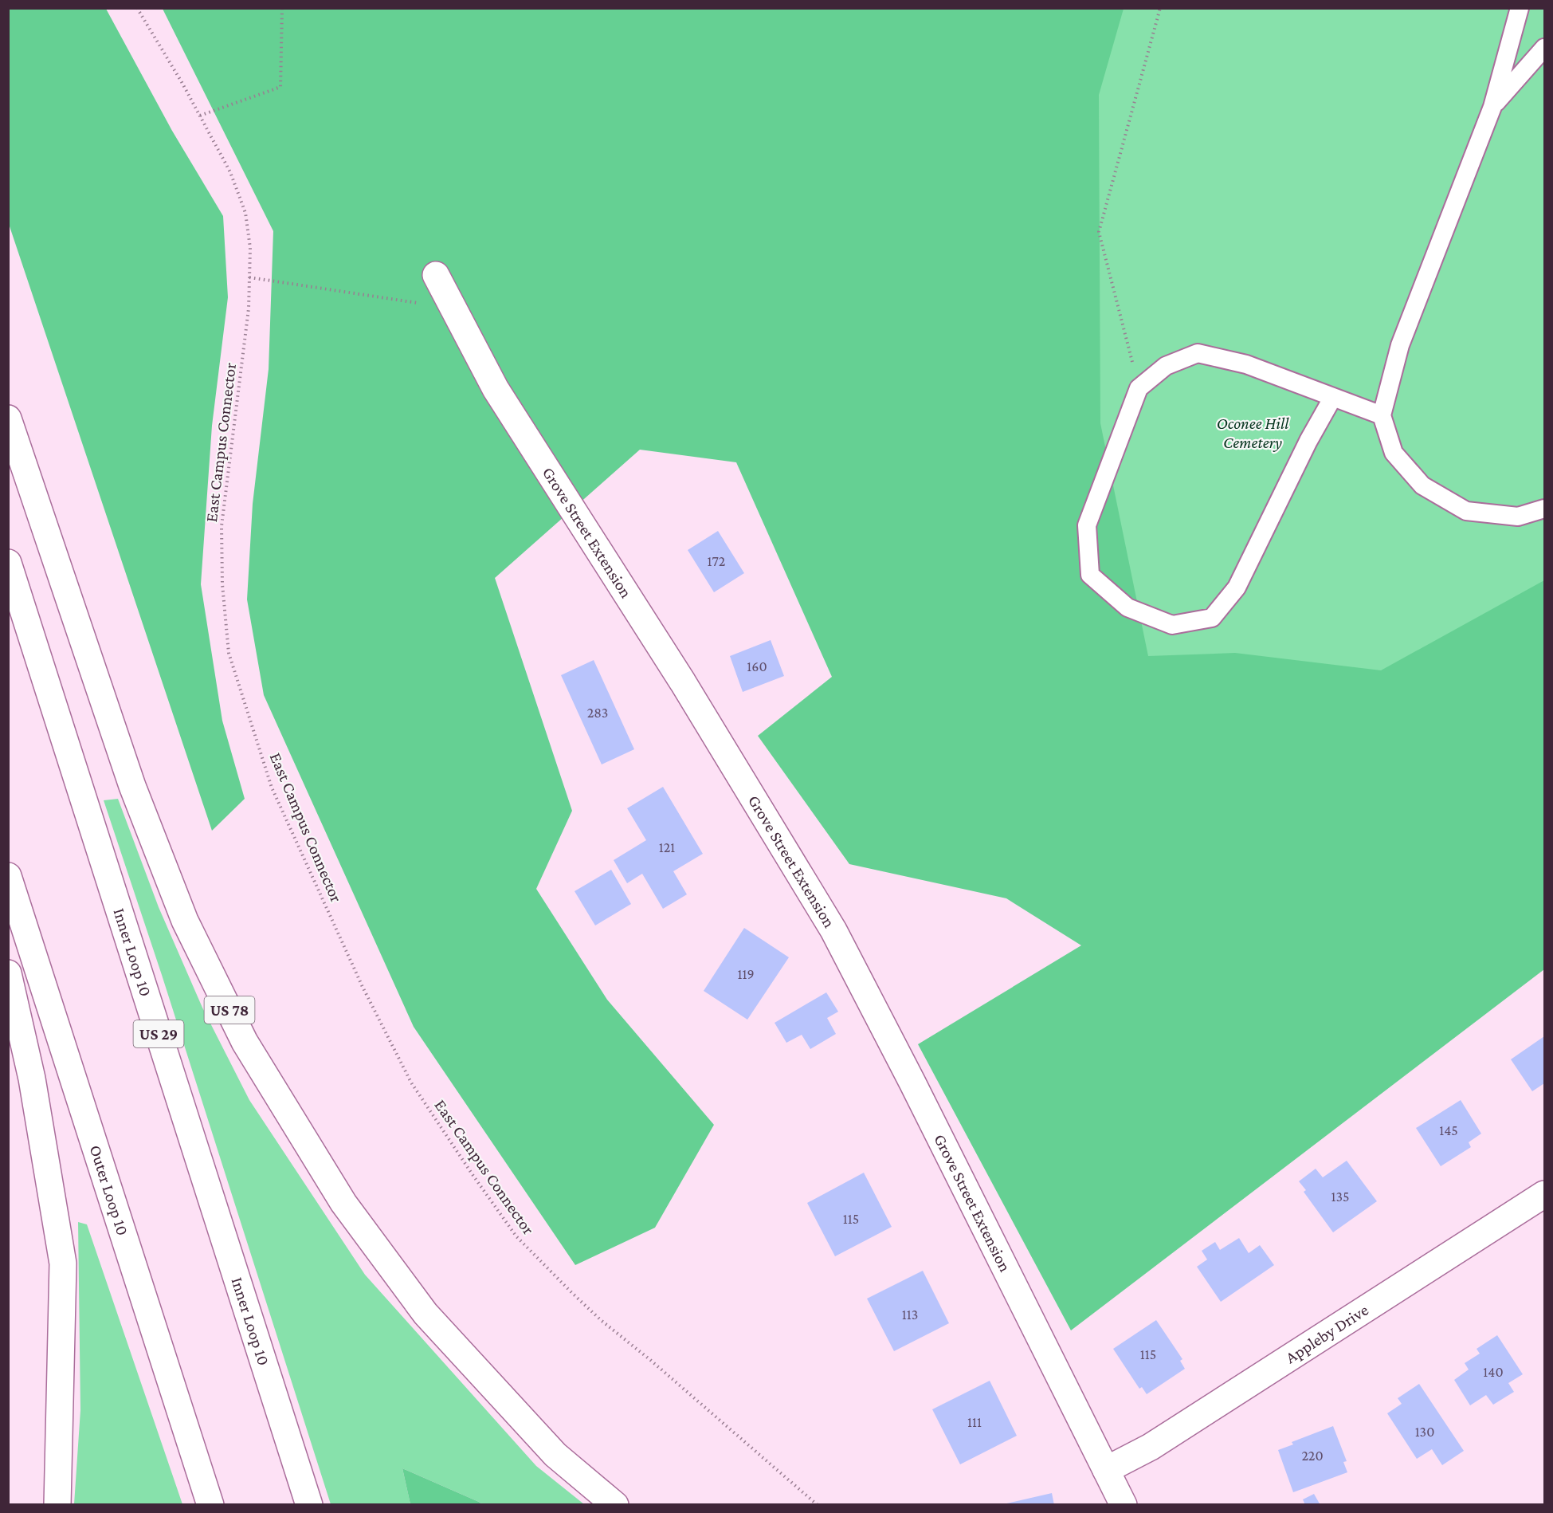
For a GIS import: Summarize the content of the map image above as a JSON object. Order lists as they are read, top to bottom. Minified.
{"streets":{"main road":["Grove Street Extension","Inner Loop 10","US 78","US 29","Outer Loop 10","Appleby Drive"],"path":["East Campus Connector"]},"crossings":[["Grove Street Extension","Appleby Drive"]],"parks":["Oconee Hill Cemetery"],"house_numbers":["172","160","283","121","119","145","135","115","113","115","140","111","130","220"]}
